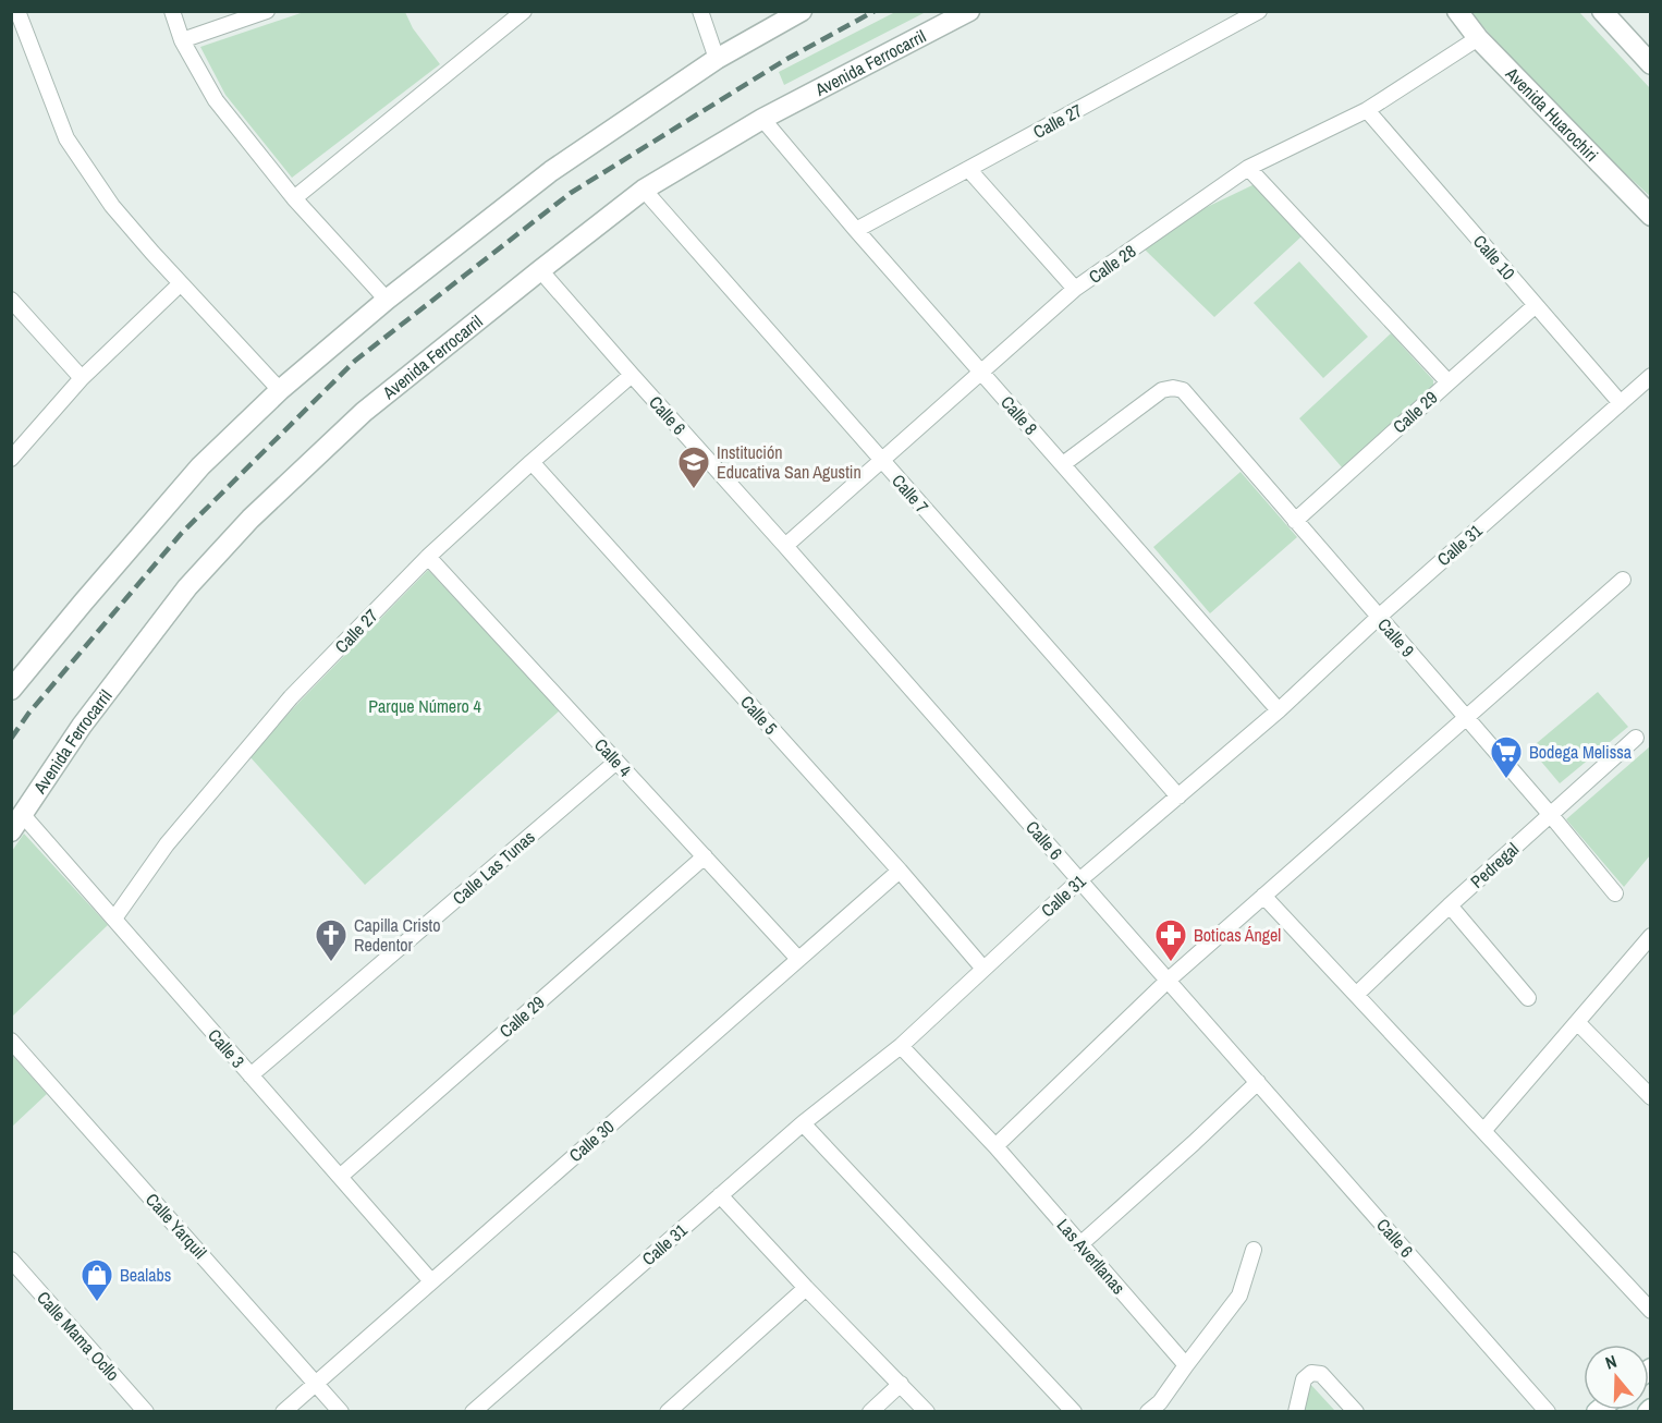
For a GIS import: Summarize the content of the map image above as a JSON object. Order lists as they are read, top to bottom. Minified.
{"streets":{"street":["Avenida Ferrocarril","Avenida Huarochiri","Calle 27","Calle 10","Calle 28","Calle 29","Calle 6","Calle 8","Calle 7","Calle 31","Calle 9","Calle 5","Calle 4","Pedregal","Calle Las Tunas","Calle 3","Calle 30","Calle Yarquil","Las Averllanas","Calle Mama Ocllo"]},"crossings":[["Avenida Ferrocarril","Calle 6"],["Avenida Ferrocarril","Calle 8"],["Avenida Ferrocarril","Calle 7"],["Avenida Ferrocarril","Calle 3"],["Avenida Huarochiri","Calle 28"],["Calle 27","Calle 6"],["Calle 27","Calle 8"],["Calle 27","Calle 5"],["Calle 27","Calle 4"],["Calle 27","Calle 3"],["Calle 10","Calle 28"],["Calle 10","Calle 29"],["Calle 10","Calle 31"],["Calle 28","Calle 6"],["Calle 28","Calle 8"],["Calle 28","Calle 7"],["Calle 29","Calle 9"],["Calle 29","Calle 4"],["Calle 29","Calle 3"],["Calle 6","Calle 31"],["Calle 8","Calle 31"],["Calle 8","Calle 9"],["Calle 7","Calle 31"],["Calle 31","Calle 9"],["Calle 31","Calle 5"],["Calle 9","Pedregal"],["Calle 5","Calle 30"],["Calle 4","Calle Las Tunas"],["Calle 4","Calle 30"],["Calle Las Tunas","Calle 3"],["Calle 3","Calle 30"],["Calle 30","Calle Yarquil"]],"parks":["Parque Número 4"],"places":{"school or university":["Institución Educativa San Agustin"],"supermarket":["Bodega Melissa"],"church":["Capilla Cristo Redentor"],"pharmacy":["Boticas Ángel"],"shop":["Bealabs"]},"north":"top"}
